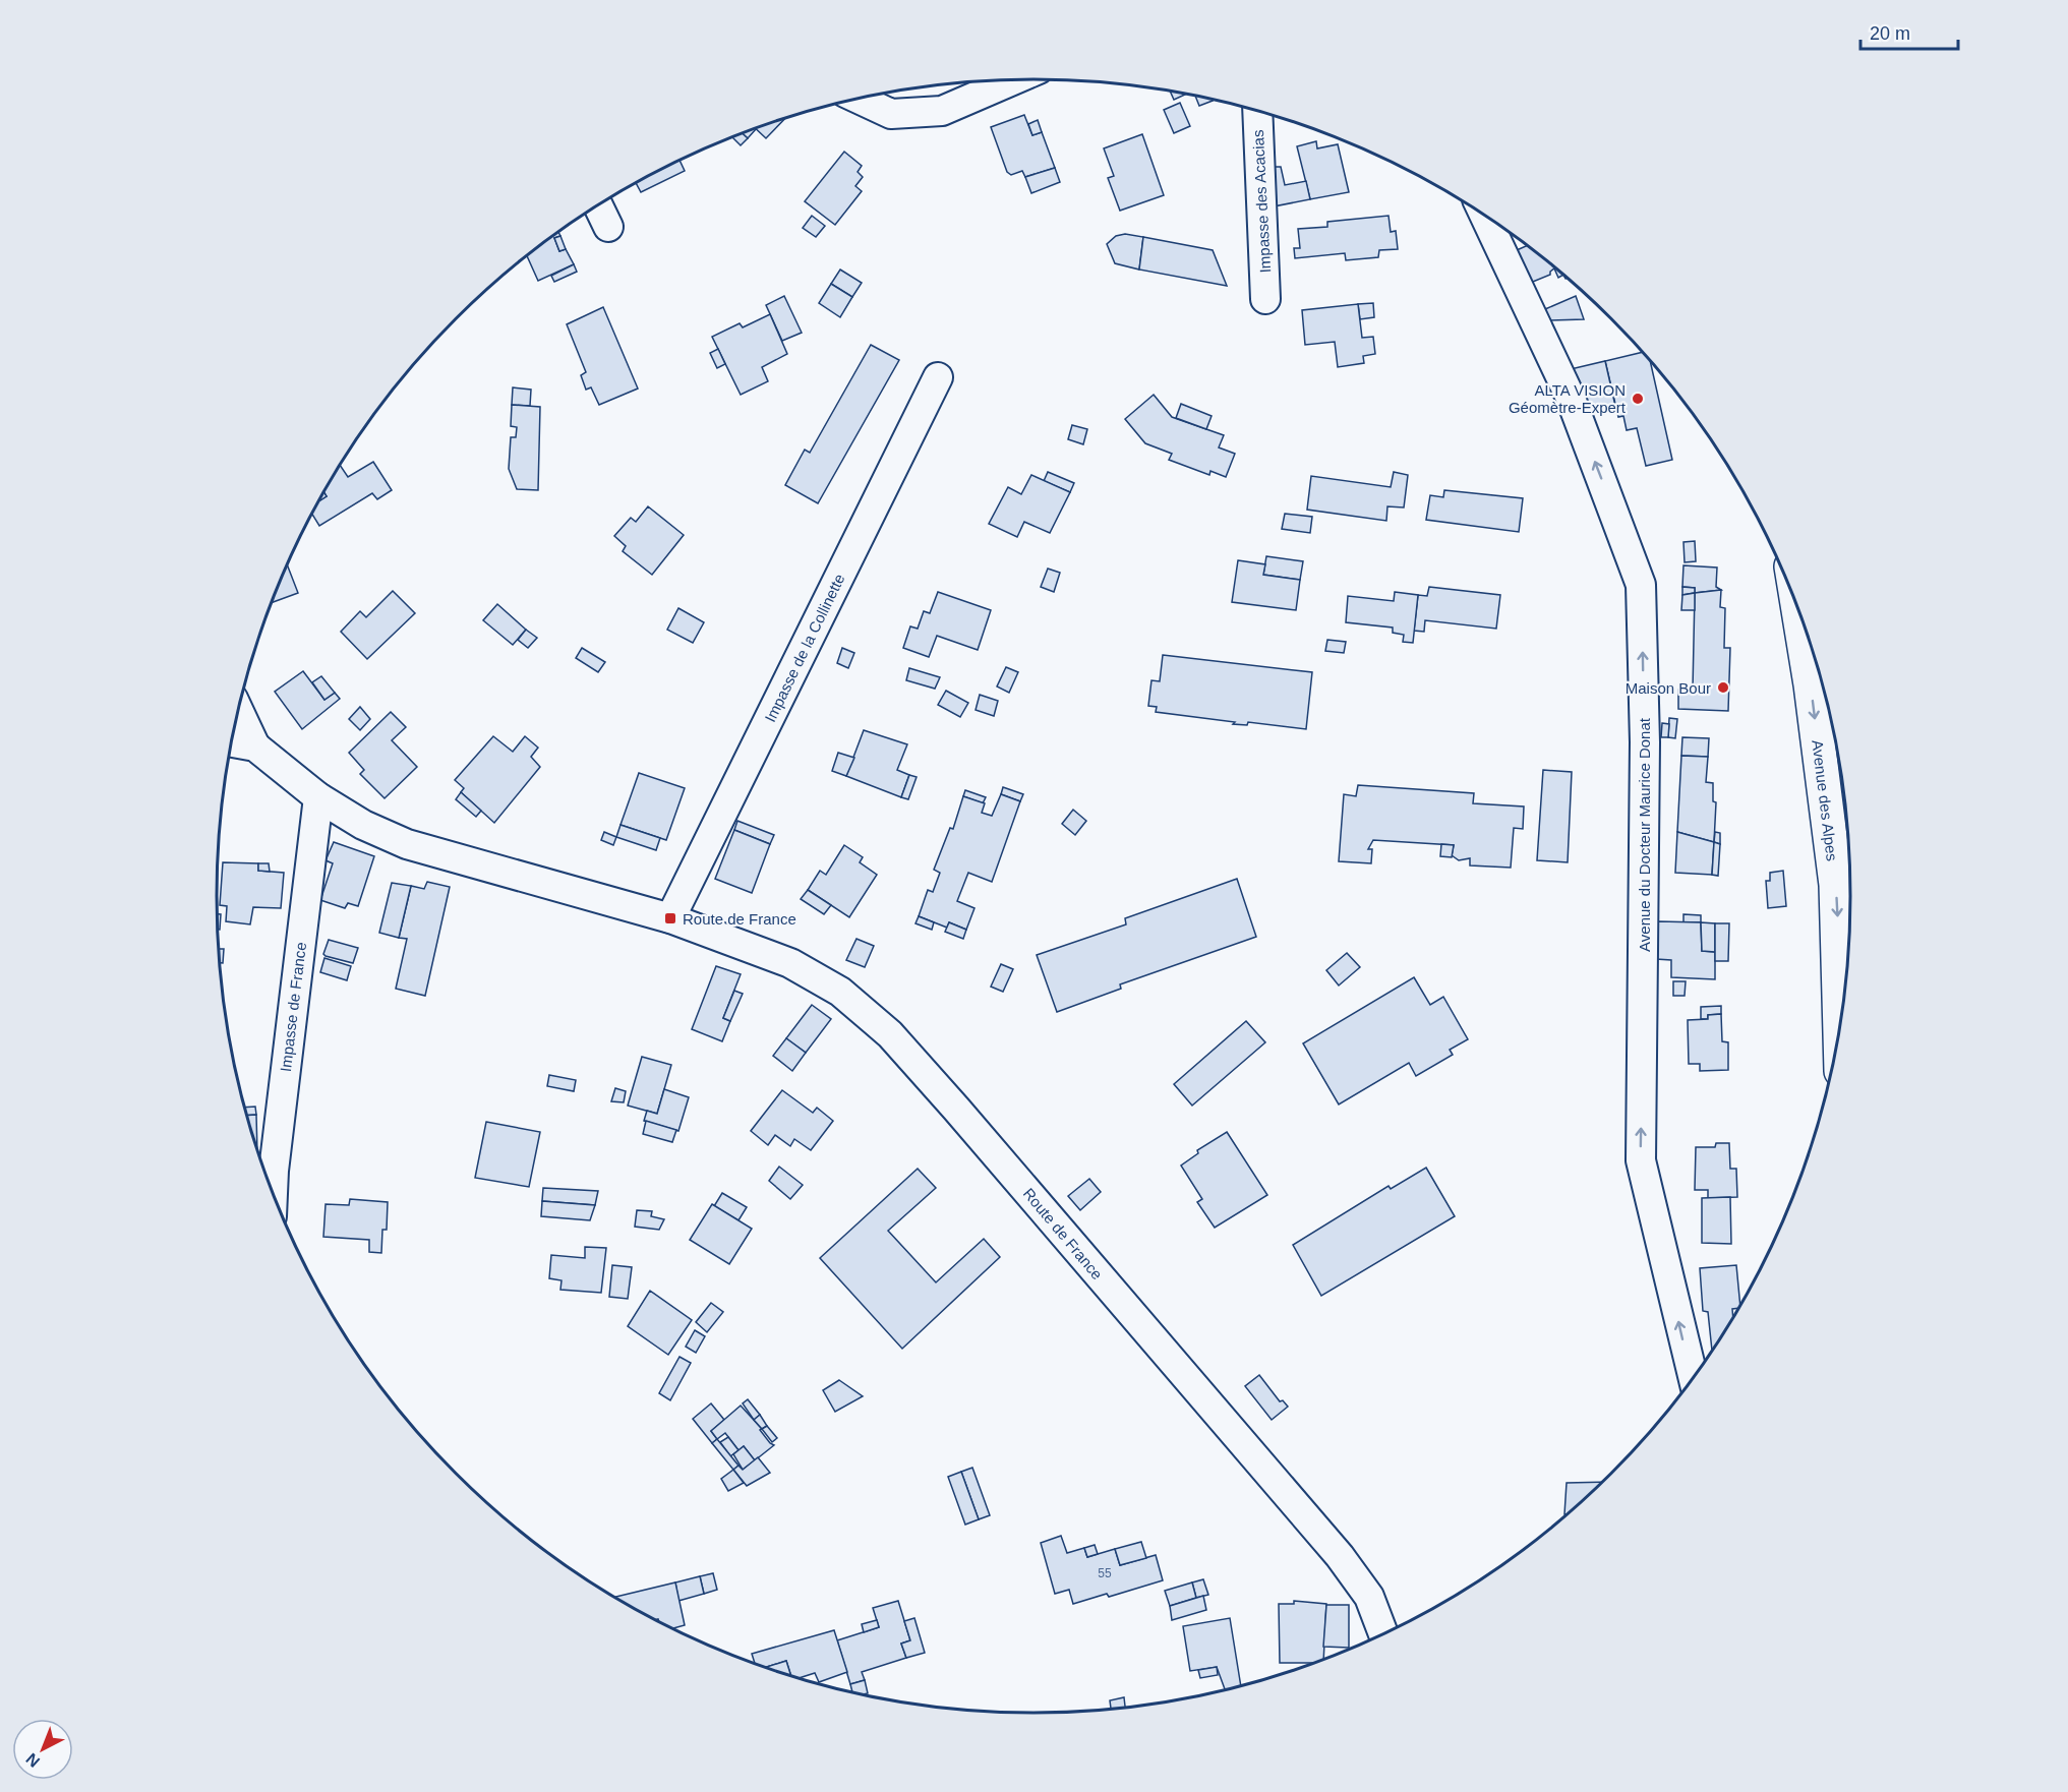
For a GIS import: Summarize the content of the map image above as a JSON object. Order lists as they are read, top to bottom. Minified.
{"streets":{"main road":["Avenue des Alpes"],"street":["Impasse des Acacias","Impasse de la Collinette","Avenue du Docteur Maurice Donat","Impasse de France","Route de France"]},"crossings":[["Impasse de la Collinette","Route de France"],["Impasse de France","Route de France"]],"one_way":["Avenue des Alpes","Avenue du Docteur Maurice Donat"],"places":{"other":["ALTA VISION Géomètre-Expert","Maison Bour"],"transit":["Route de France"]},"house_numbers":["55"],"scale_bar":"20 m","north":"bottom left"}
